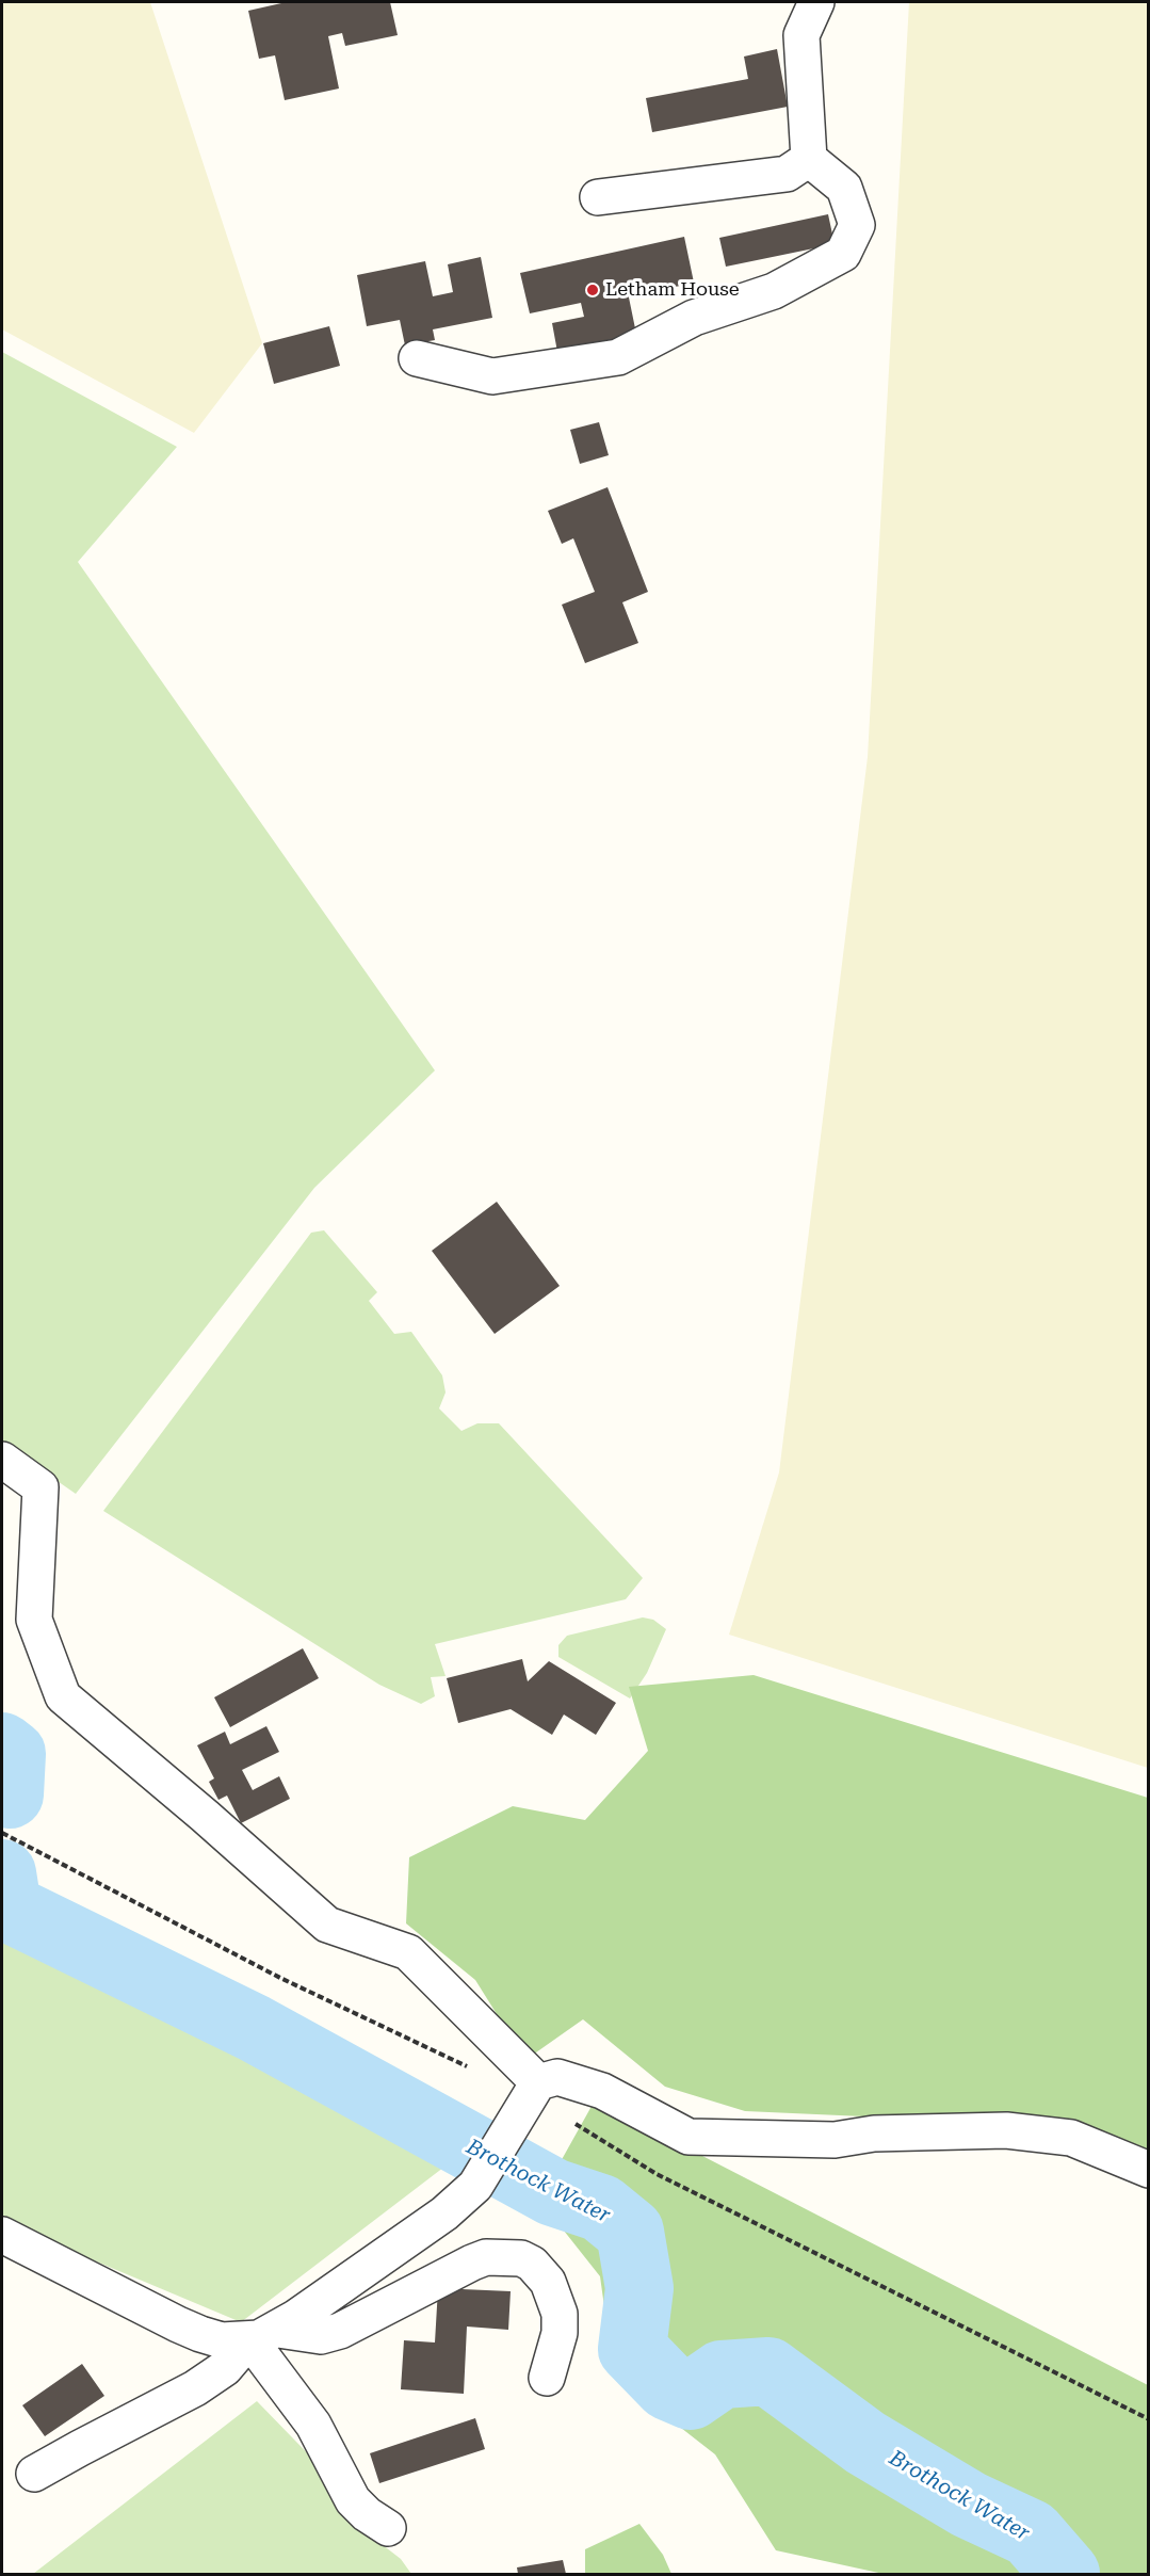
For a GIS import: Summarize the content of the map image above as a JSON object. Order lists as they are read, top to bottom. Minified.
{"water":["Brothock Water"],"places":["Letham House"]}
